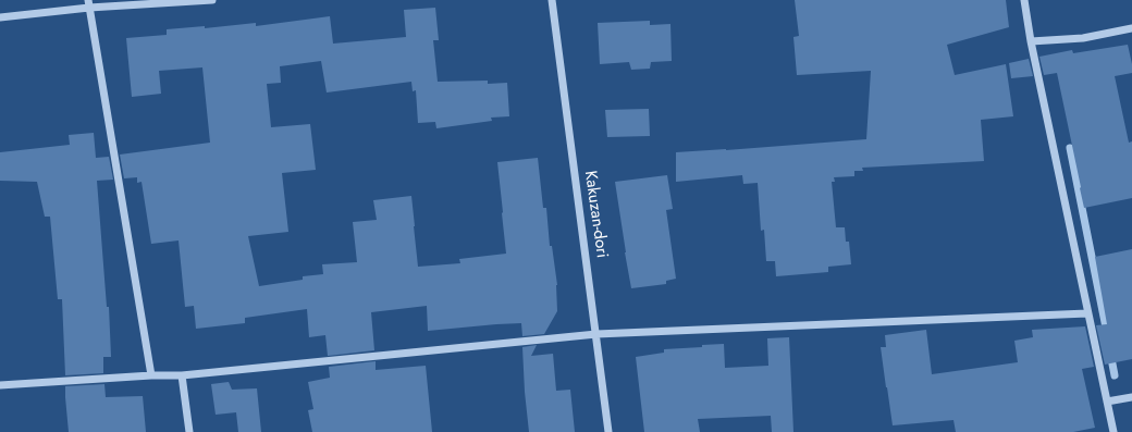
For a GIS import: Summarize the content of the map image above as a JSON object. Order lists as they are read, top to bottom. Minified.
{"streets":{"street":["Kakuzan-dori"]}}
